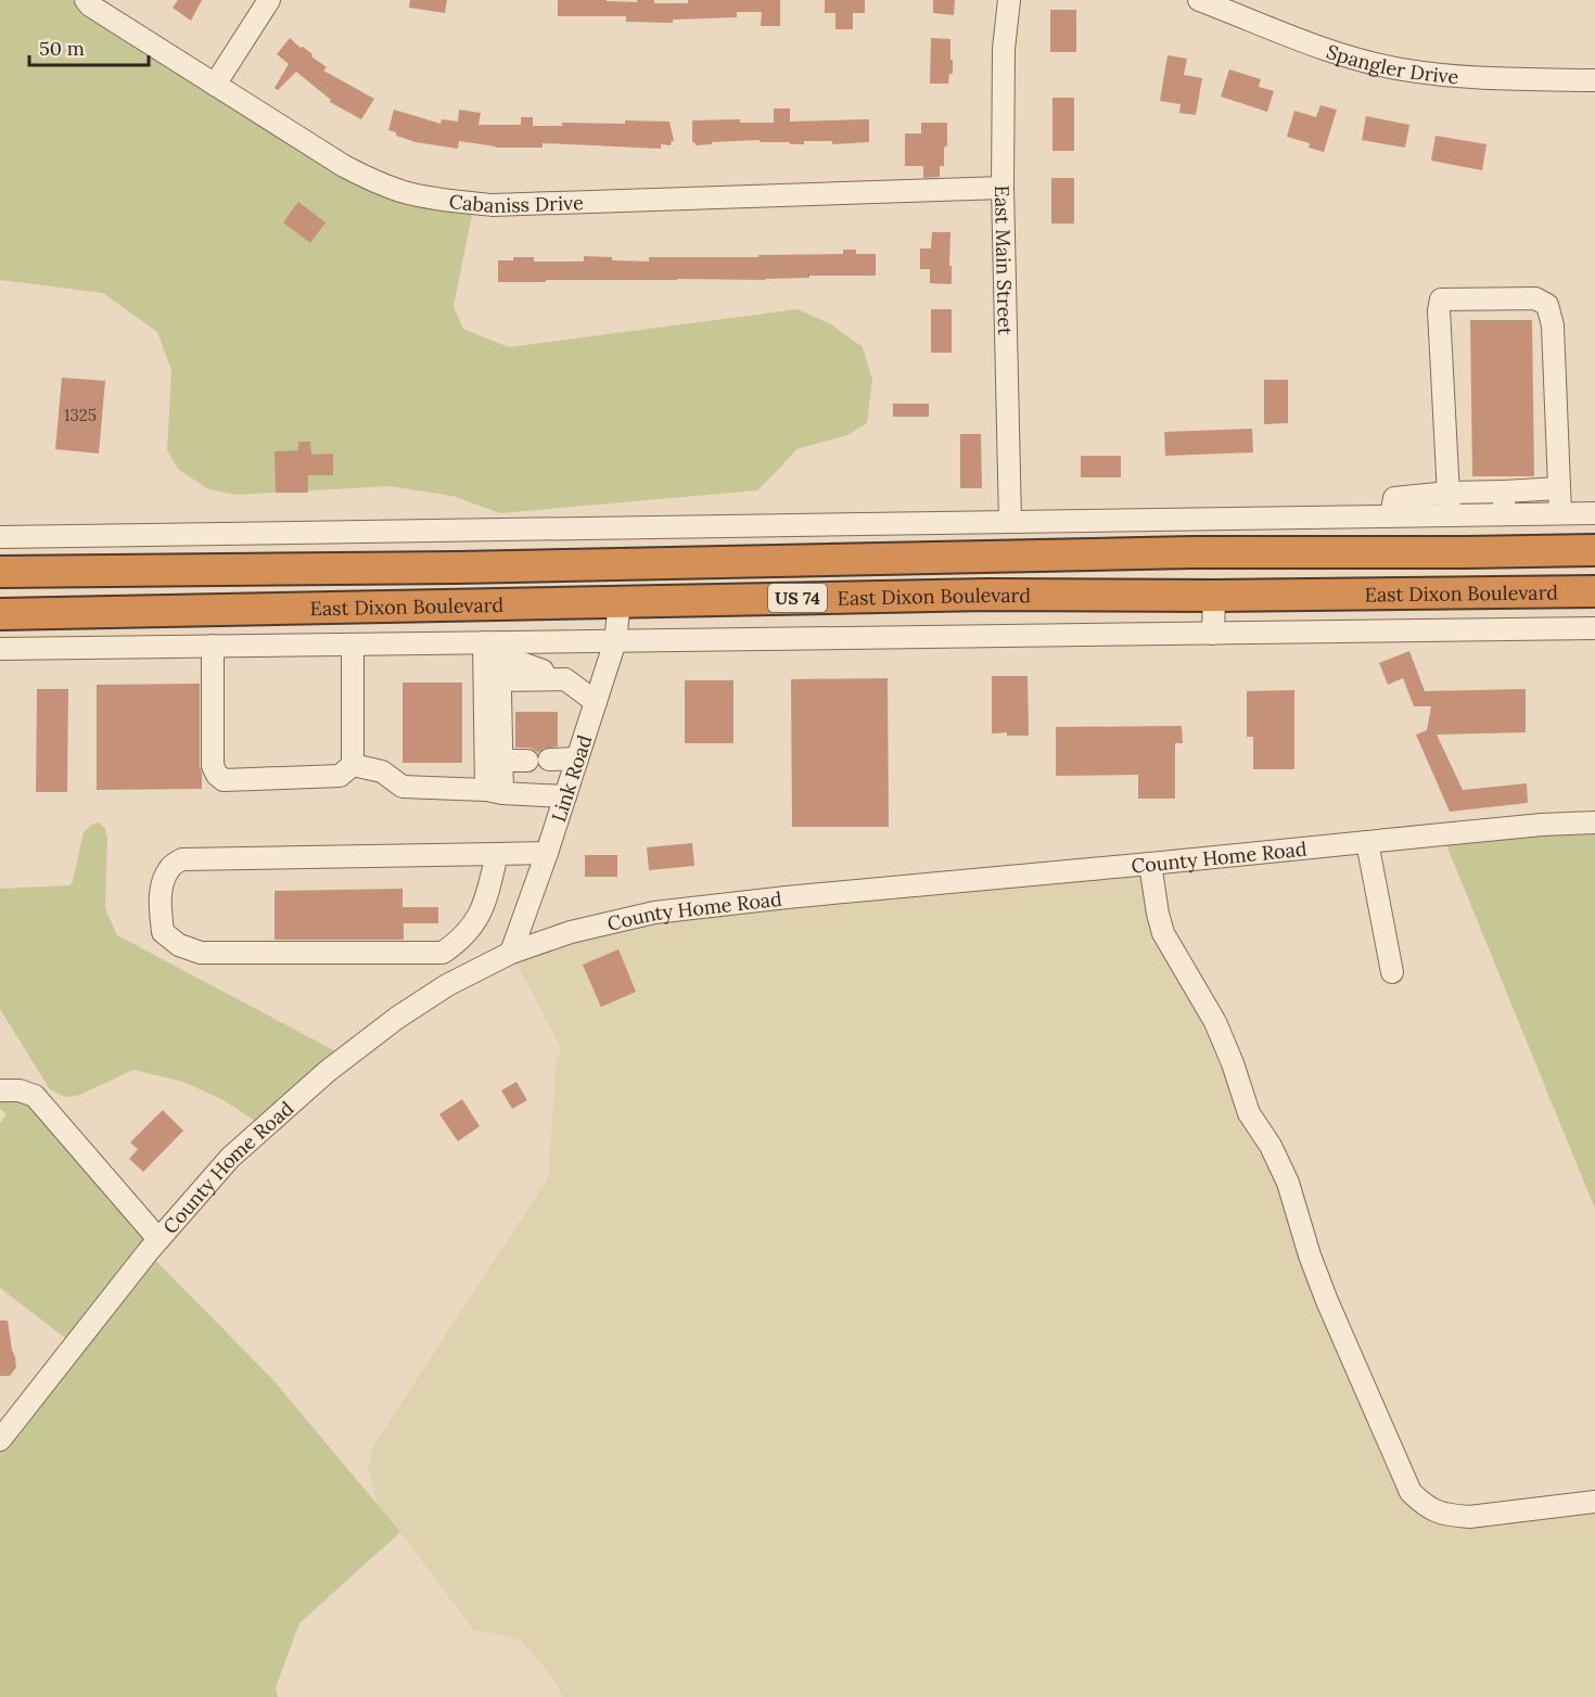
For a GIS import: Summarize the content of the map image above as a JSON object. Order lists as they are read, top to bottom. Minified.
{"streets":{"highway":["East Dixon Boulevard","US 74"],"street":["Spangler Drive","Cabaniss Drive","East Main Street","Link Road","County Home Road"]},"crossings":[["Cabaniss Drive","East Main Street"],["East Dixon Boulevard","Link Road"],["Link Road","County Home Road"]],"house_numbers":["1325"],"scale_bar":"50 m"}
